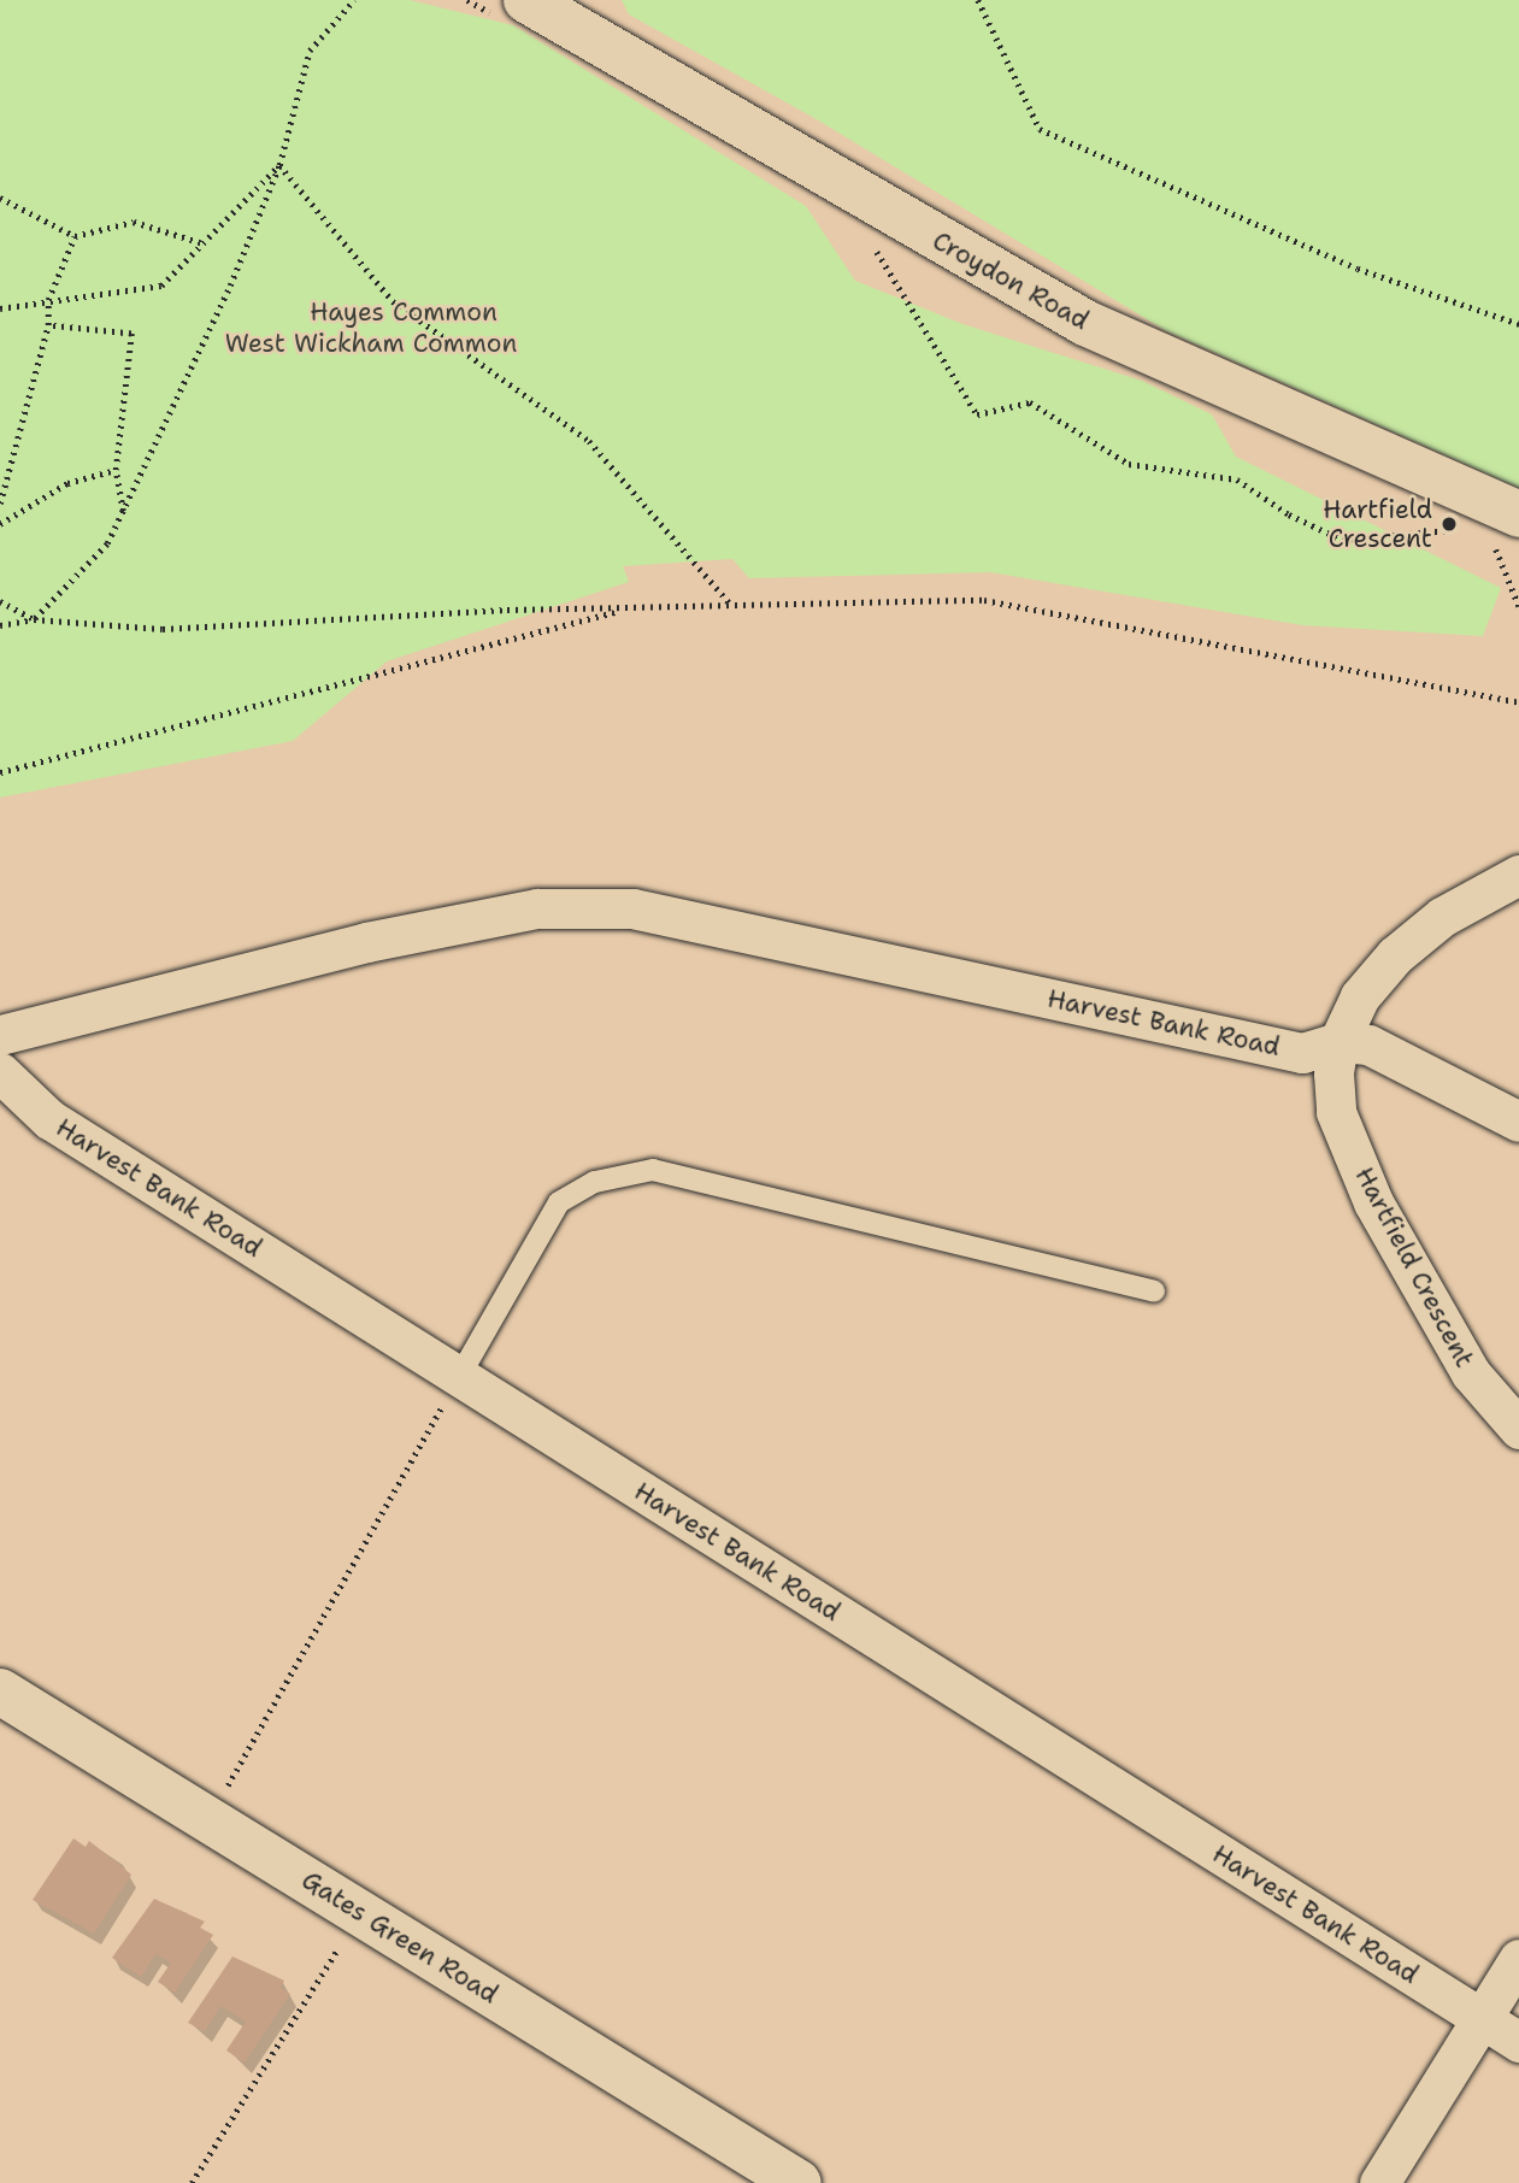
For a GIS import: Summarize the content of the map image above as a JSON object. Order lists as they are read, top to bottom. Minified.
{"streets":{"main road":["Croydon Road","Gates Green Road"],"street":["Harvest Bank Road","Hartfield Crescent"]},"crossings":[["Harvest Bank Road","Hartfield Crescent"]],"parks":["Hayes Common","West Wickham Common"],"places":["Hartfield Crescent"]}
